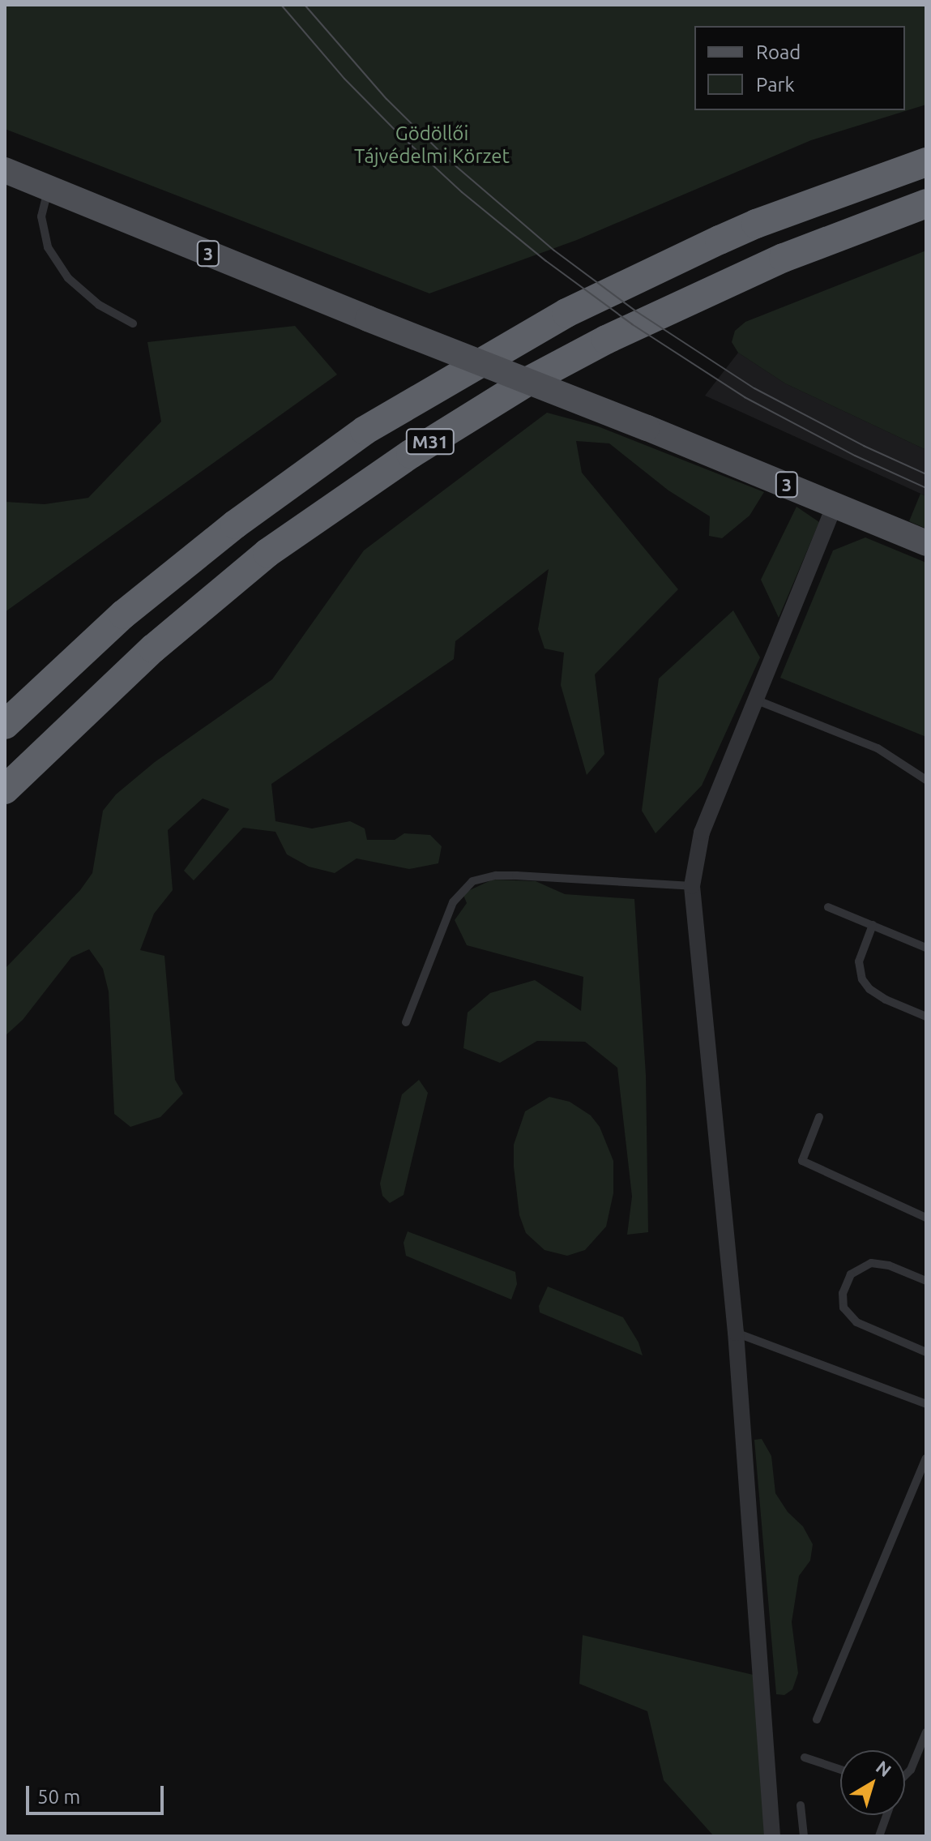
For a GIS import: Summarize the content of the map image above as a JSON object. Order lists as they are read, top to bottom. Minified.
{"streets":{"highway":["M31"],"main road":["3"]},"parks":["Gödöllői Tájvédelmi Körzet"],"legend":["Road","Park"],"scale_bar":"50 m","north":"top right"}
